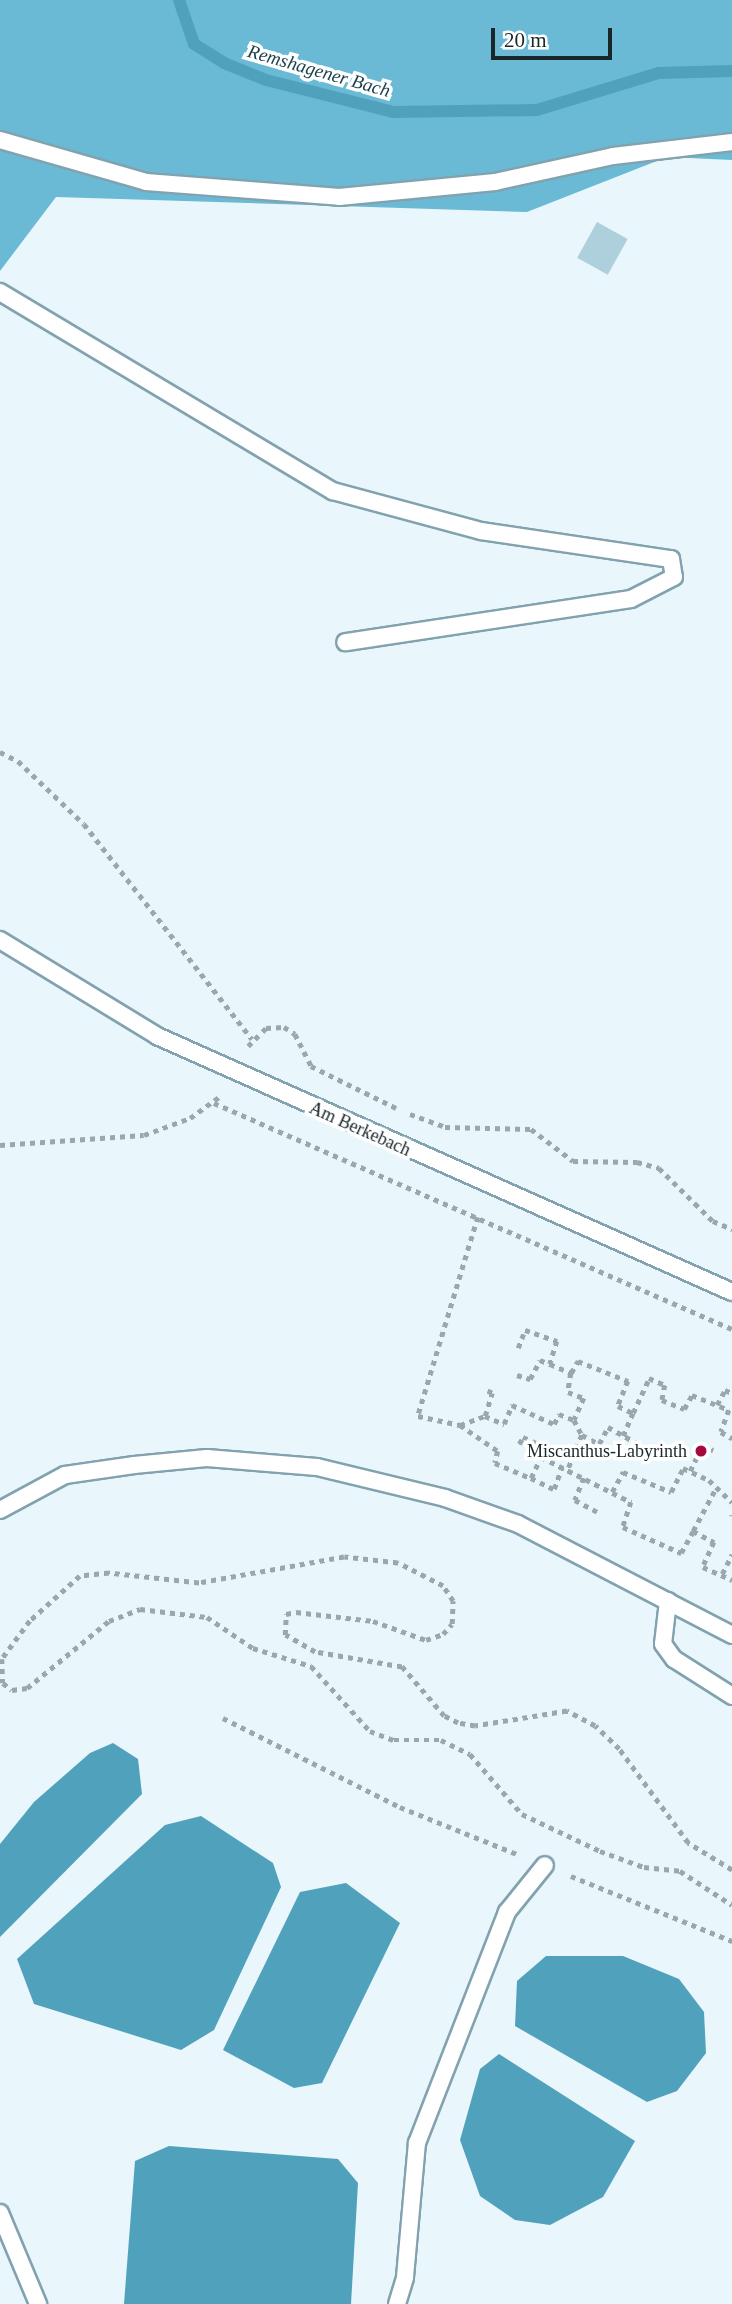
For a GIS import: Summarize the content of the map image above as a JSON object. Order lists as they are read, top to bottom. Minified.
{"streets":{"lane":["Am Berkebach"]},"water":["Remshagener Bach"],"places":["Miscanthus-Labyrinth"],"scale_bar":"20 m"}
